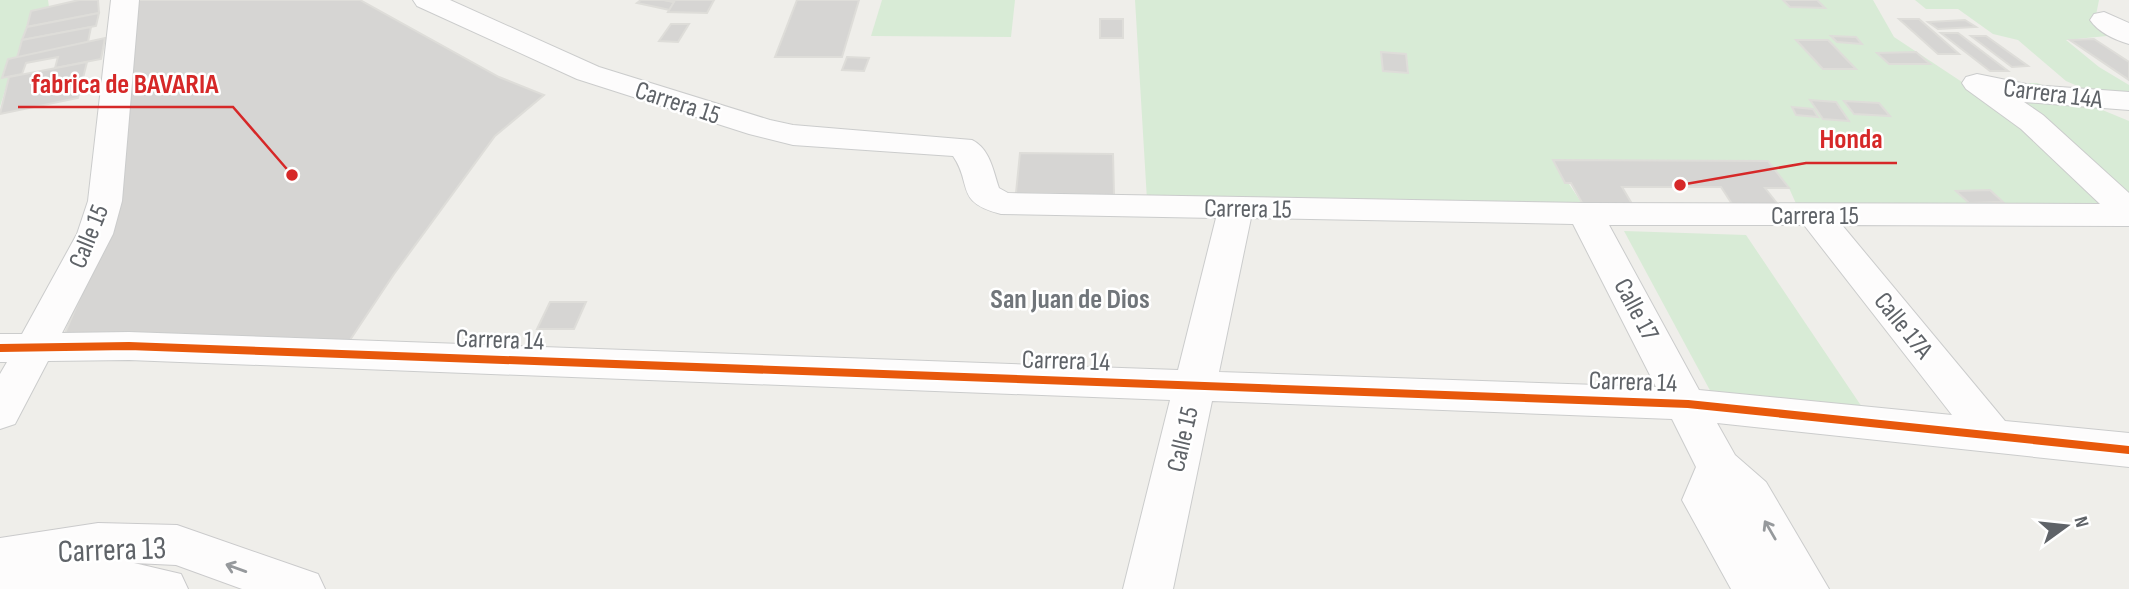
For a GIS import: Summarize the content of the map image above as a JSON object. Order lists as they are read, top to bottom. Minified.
{"streets":{"street":["Carrera 14A","Carrera 15","Calle 15","Calle 17","Calle 17A","Carrera 14","Carrera 13"]},"crossings":[["Carrera 14A","Carrera 15"],["Carrera 15","Calle 15"],["Carrera 15","Calle 17"],["Carrera 15","Calle 17A"],["Calle 15","Carrera 14"],["Calle 17","Carrera 14"],["Calle 17A","Carrera 14"]],"districts":["San Juan de Dios"],"places":["fabrica de BAVARIA","Honda"],"north":"right"}
